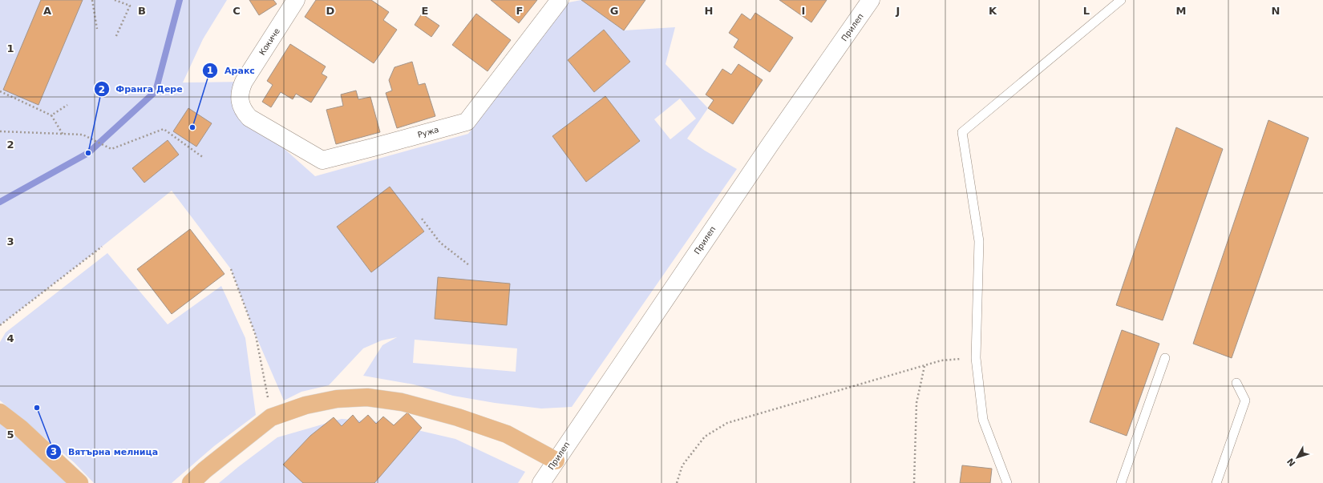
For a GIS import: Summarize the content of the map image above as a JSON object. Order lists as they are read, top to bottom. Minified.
{"streets":{"street":["Прилеп","Кокиче","Ружа"]},"crossings":[["Кокиче","Ружа"]],"places":["Аракс","Франга Дере","Вятърна мелница"],"north":"bottom left","grid":{"columns":["A","B","C","D","E","F","G","H","I","J","K","L","M","N"],"rows":["1","2","3","4","5"]}}
